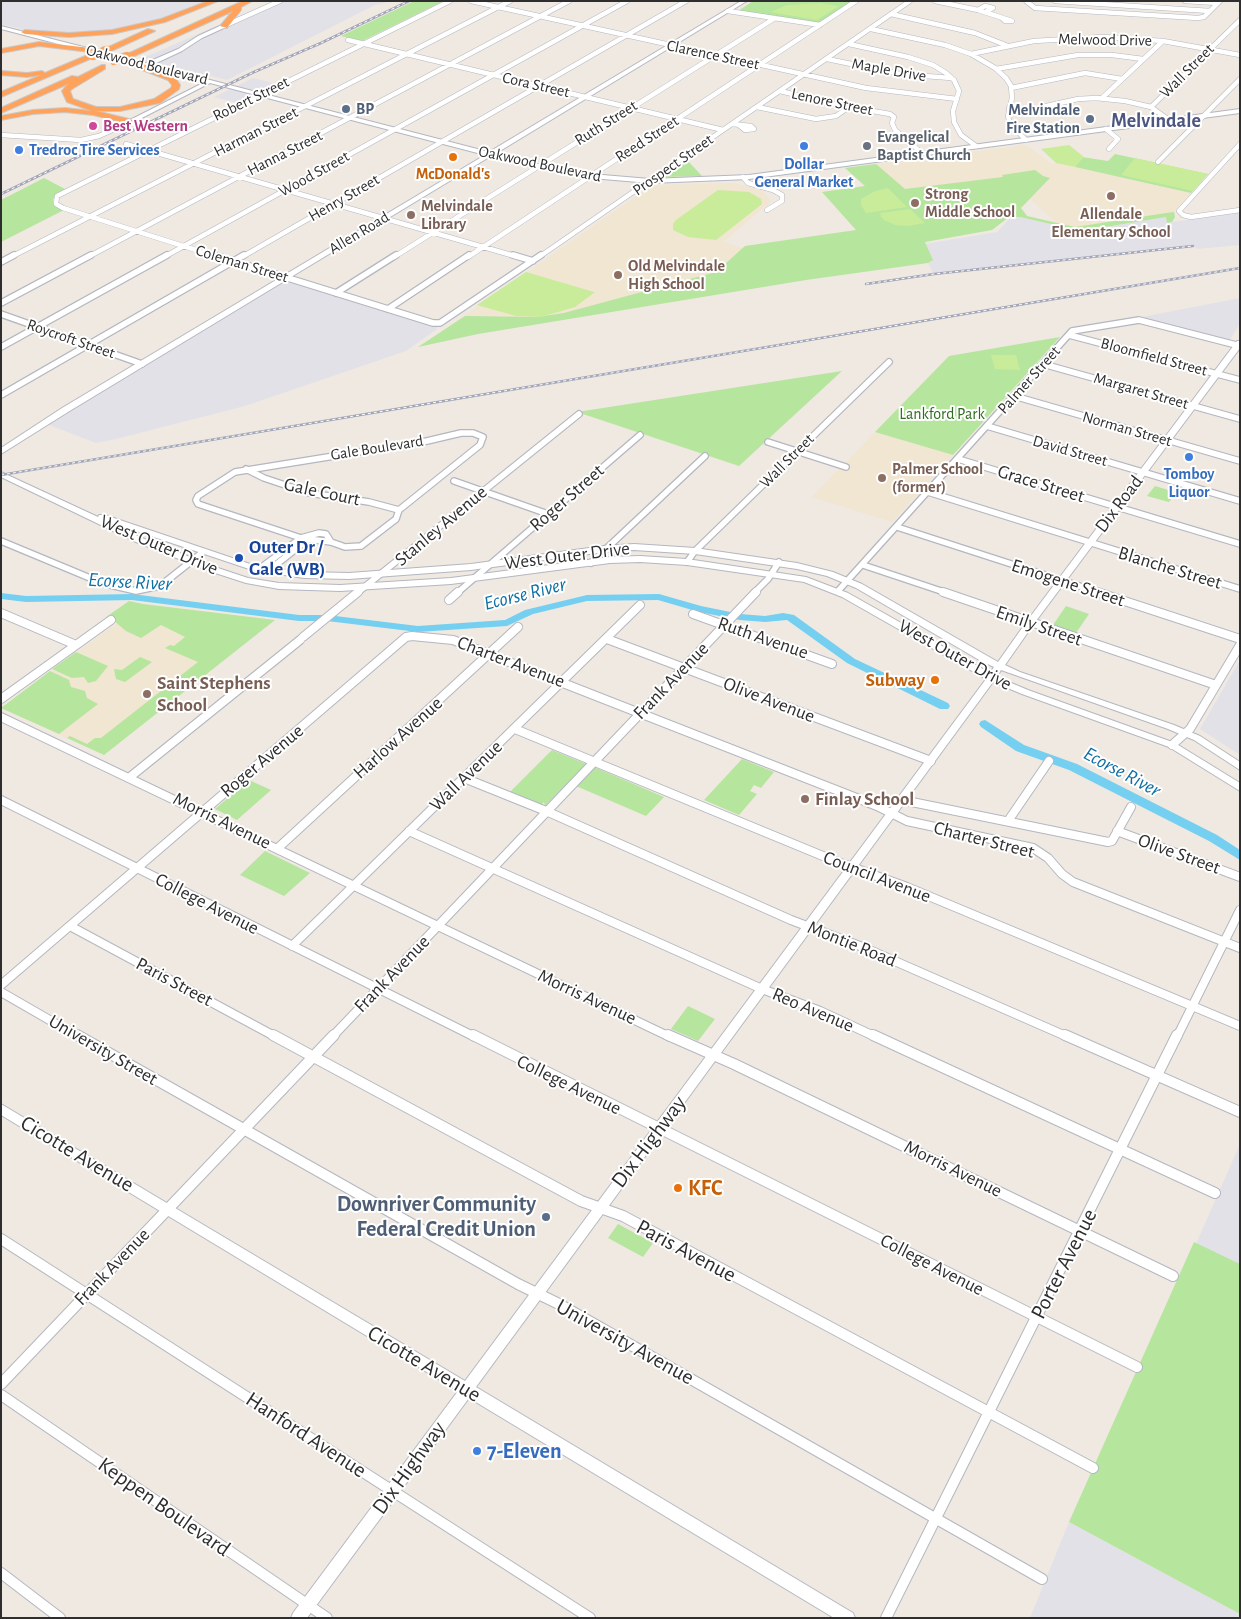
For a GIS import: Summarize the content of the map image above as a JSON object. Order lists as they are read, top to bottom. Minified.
{"streets":{"main road":["Oakwood Boulevard","Allen Road","Dix Road","West Outer Drive","Dix Highway","Cicotte Avenue"],"street":["Melwood Drive","Clarence Street","Maple Drive","Wall Street","Cora Street","Robert Street","Lenore Street","Ruth Street","Harman Street","Reed Street","Hanna Street","Prospect Street","Wood Street","Henry Street","Coleman Street","Roycroft Street","Bloomfield Street","Palmer Street","Margaret Street","Norman Street","Gale Boulevard","David Street","Grace Street","Gale Court","Roger Street","Stanley Avenue","Blanche Street","Emogene Street","Emily Street","Ruth Avenue","Charter Avenue","Frank Avenue","Olive Avenue","Harlow Avenue","Roger Avenue","Wall Avenue","Morris Avenue","Charter Street","Olive Street","Council Avenue","College Avenue","Montie Road","Paris Street","Reo Avenue","University Street","Paris Avenue","Porter Avenue","University Avenue","Hanford Avenue","Keppen Boulevard"]},"crossings":[["Melwood Drive","Wall Street"],["Clarence Street","Ruth Street"],["Clarence Street","Harman Street"],["Clarence Street","Reed Street"],["Clarence Street","Hanna Street"],["Clarence Street","Prospect Street"],["Clarence Street","Wood Street"],["Clarence Street","Henry Street"],["Clarence Street","Allen Road"],["Oakwood Boulevard","Wall Street"],["Oakwood Boulevard","Robert Street"],["Oakwood Boulevard","Lenore Street"],["Oakwood Boulevard","Ruth Street"],["Oakwood Boulevard","Harman Street"],["Oakwood Boulevard","Reed Street"],["Oakwood Boulevard","Hanna Street"],["Oakwood Boulevard","Prospect Street"],["Oakwood Boulevard","Wood Street"],["Oakwood Boulevard","Henry Street"],["Oakwood Boulevard","Allen Road"],["Maple Drive","Prospect Street"],["Wall Street","West Outer Drive"],["Cora Street","Robert Street"],["Cora Street","Ruth Street"],["Cora Street","Harman Street"],["Cora Street","Reed Street"],["Cora Street","Hanna Street"],["Cora Street","Prospect Street"],["Cora Street","Wood Street"],["Cora Street","Henry Street"],["Cora Street","Allen Road"],["Robert Street","Coleman Street"],["Lenore Street","Prospect Street"],["Ruth Street","Coleman Street"],["Harman Street","Coleman Street"],["Reed Street","Coleman Street"],["Hanna Street","Coleman Street"],["Prospect Street","Coleman Street"],["Wood Street","Coleman Street"],["Wood Street","Roycroft Street"],["Henry Street","Coleman Street"],["Henry Street","Roycroft Street"],["Allen Road","Coleman Street"],["Allen Road","Roycroft Street"],["Bloomfield Street","Palmer Street"],["Bloomfield Street","Dix Road"],["Palmer Street","Margaret Street"],["Palmer Street","Norman Street"],["Palmer Street","David Street"],["Palmer Street","Grace Street"],["Palmer Street","West Outer Drive"],["Palmer Street","Blanche Street"],["Palmer Street","Emogene Street"],["Palmer Street","Emily Street"],["Margaret Street","Dix Road"],["Norman Street","Dix Road"],["Gale Boulevard","Gale Court"],["Gale Boulevard","West Outer Drive"],["David Street","Dix Road"],["Grace Street","Dix Road"],["Roger Street","West Outer Drive"],["Dix Road","West Outer Drive"],["Dix Road","Blanche Street"],["Dix Road","Emogene Street"],["Dix Road","Emily Street"],["Dix Road","Dix Highway"],["Stanley Avenue","West Outer Drive"],["Stanley Avenue","Morris Avenue"],["West Outer Drive","Frank Avenue"],["West Outer Drive","Dix Highway"],["Ruth Avenue","Frank Avenue"],["Charter Avenue","Harlow Avenue"],["Charter Avenue","Roger Avenue"],["Charter Avenue","Wall Avenue"],["Charter Avenue","Charter Street"],["Frank Avenue","Olive Avenue"],["Frank Avenue","Morris Avenue"],["Frank Avenue","Charter Street"],["Frank Avenue","Council Avenue"],["Frank Avenue","College Avenue"],["Frank Avenue","Montie Road"],["Frank Avenue","Reo Avenue"],["Frank Avenue","Cicotte Avenue"],["Frank Avenue","Paris Avenue"],["Frank Avenue","University Avenue"],["Frank Avenue","Hanford Avenue"],["Olive Avenue","Wall Avenue"],["Olive Avenue","Dix Highway"],["Harlow Avenue","Morris Avenue"],["Roger Avenue","Morris Avenue"],["Roger Avenue","College Avenue"],["Roger Avenue","Paris Street"],["Wall Avenue","Morris Avenue"],["Wall Avenue","Council Avenue"],["Wall Avenue","College Avenue"],["Wall Avenue","Montie Road"],["Wall Avenue","Reo Avenue"],["Morris Avenue","Dix Highway"],["Morris Avenue","Porter Avenue"],["Charter Street","Dix Highway"],["Charter Street","Porter Avenue"],["Council Avenue","Dix Highway"],["Council Avenue","Porter Avenue"],["College Avenue","Dix Highway"],["College Avenue","Porter Avenue"],["Montie Road","Dix Highway"],["Montie Road","Porter Avenue"],["Paris Street","Paris Avenue"],["Reo Avenue","Dix Highway"],["Reo Avenue","Porter Avenue"],["University Street","University Avenue"],["Dix Highway","Cicotte Avenue"],["Dix Highway","Paris Avenue"],["Dix Highway","University Avenue"],["Dix Highway","Hanford Avenue"],["Dix Highway","Keppen Boulevard"],["Paris Avenue","Porter Avenue"],["Porter Avenue","University Avenue"]],"districts":["Melvindale"],"water":["Ecorse River"],"parks":["Lankford Park"],"places":["BP","Melvindale Fire Station","Best Western","Dollar General Market","Evangelical Baptist Church","Tredroc Tire Services","McDonald's","Allendale Elementary School","Strong Middle School","Melvindale Library","Old Melvindale High School","Tomboy Liquor","Palmer School (former)","Outer Dr / Gale (WB)","Subway","Saint Stephens School","Finlay School","KFC","Downriver Community Federal Credit Union","7-Eleven"]}
